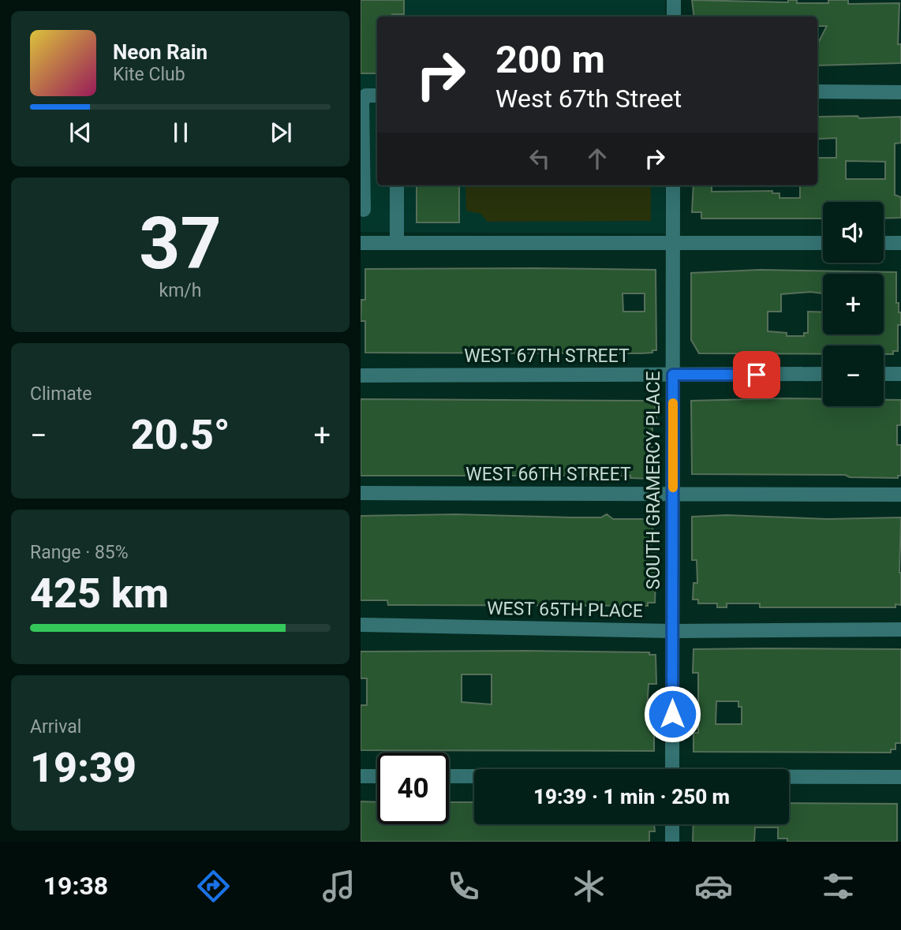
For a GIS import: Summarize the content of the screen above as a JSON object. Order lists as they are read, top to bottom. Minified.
{"streets":{"street":["WEST 67TH STREET","WEST 66TH STREET","SOUTH GRAMERCY PLACE","WEST 65TH PLACE"]},"crossings":[["WEST 67TH STREET","SOUTH GRAMERCY PLACE"],["WEST 66TH STREET","SOUTH GRAMERCY PLACE"],["SOUTH GRAMERCY PLACE","WEST 65TH PLACE"]],"page":{"turn":["200 m","West 67th Street"],"song":["Neon Rain","Kite Club"],"tile":[["37","km/h"],"Climate",["Range · 85%","425 km"],["Arrival","19:39"]],"map_buttons":["+","−"],"heat":["−","20.5°","+"],"limit":"40","trip":"19:39 · 1 min · 250 m","tabs":"19:38"}}
